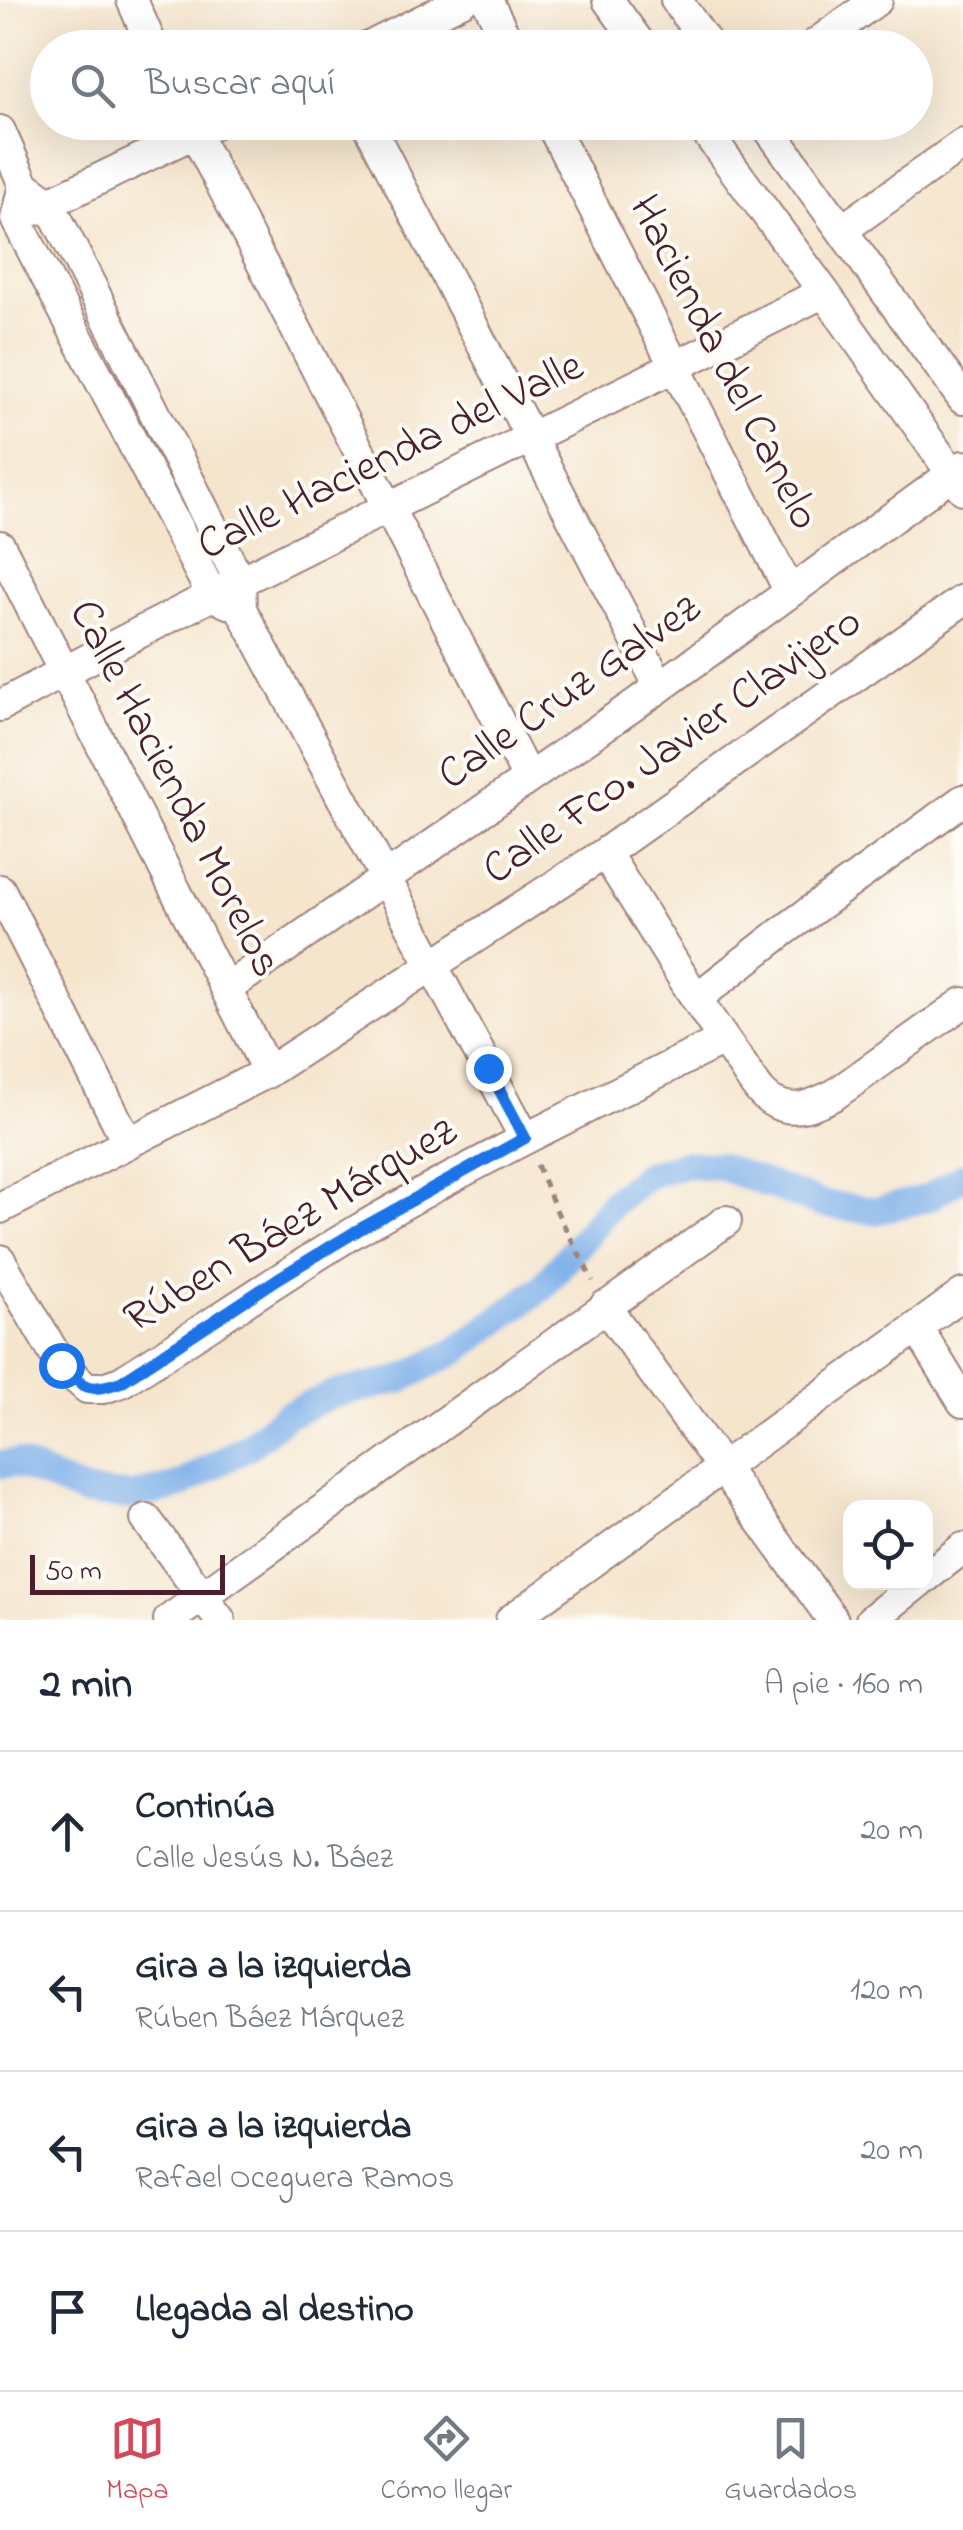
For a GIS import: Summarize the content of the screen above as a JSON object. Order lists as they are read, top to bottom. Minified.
{"streets":{"street":["Hacienda del Canelo","Calle Hacienda del Valle","Calle Cruz Galvez","Calle Fco. Javier Clavijero","Calle Hacienda Morelos","Rúben Báez Márquez"]},"crossings":[["Hacienda del Canelo","Calle Hacienda del Valle"],["Hacienda del Canelo","Calle Cruz Galvez"],["Calle Hacienda del Valle","Calle Hacienda Morelos"],["Calle Cruz Galvez","Calle Hacienda Morelos"]],"scale_bar":"50 m","page":{"search":"Buscar aquí","scale":"50 m","heading":["2 min","A pie · 160 m"],"list":[["Continúa","Calle Jesús N. Báez","20 m"],["Gira a la izquierda","Rúben Báez Márquez","120 m"],["Gira a la izquierda","Rafael Oceguera Ramos","20 m"],"Llegada al destino"],"nav":["Mapa","Cómo llegar","Guardados"]}}
